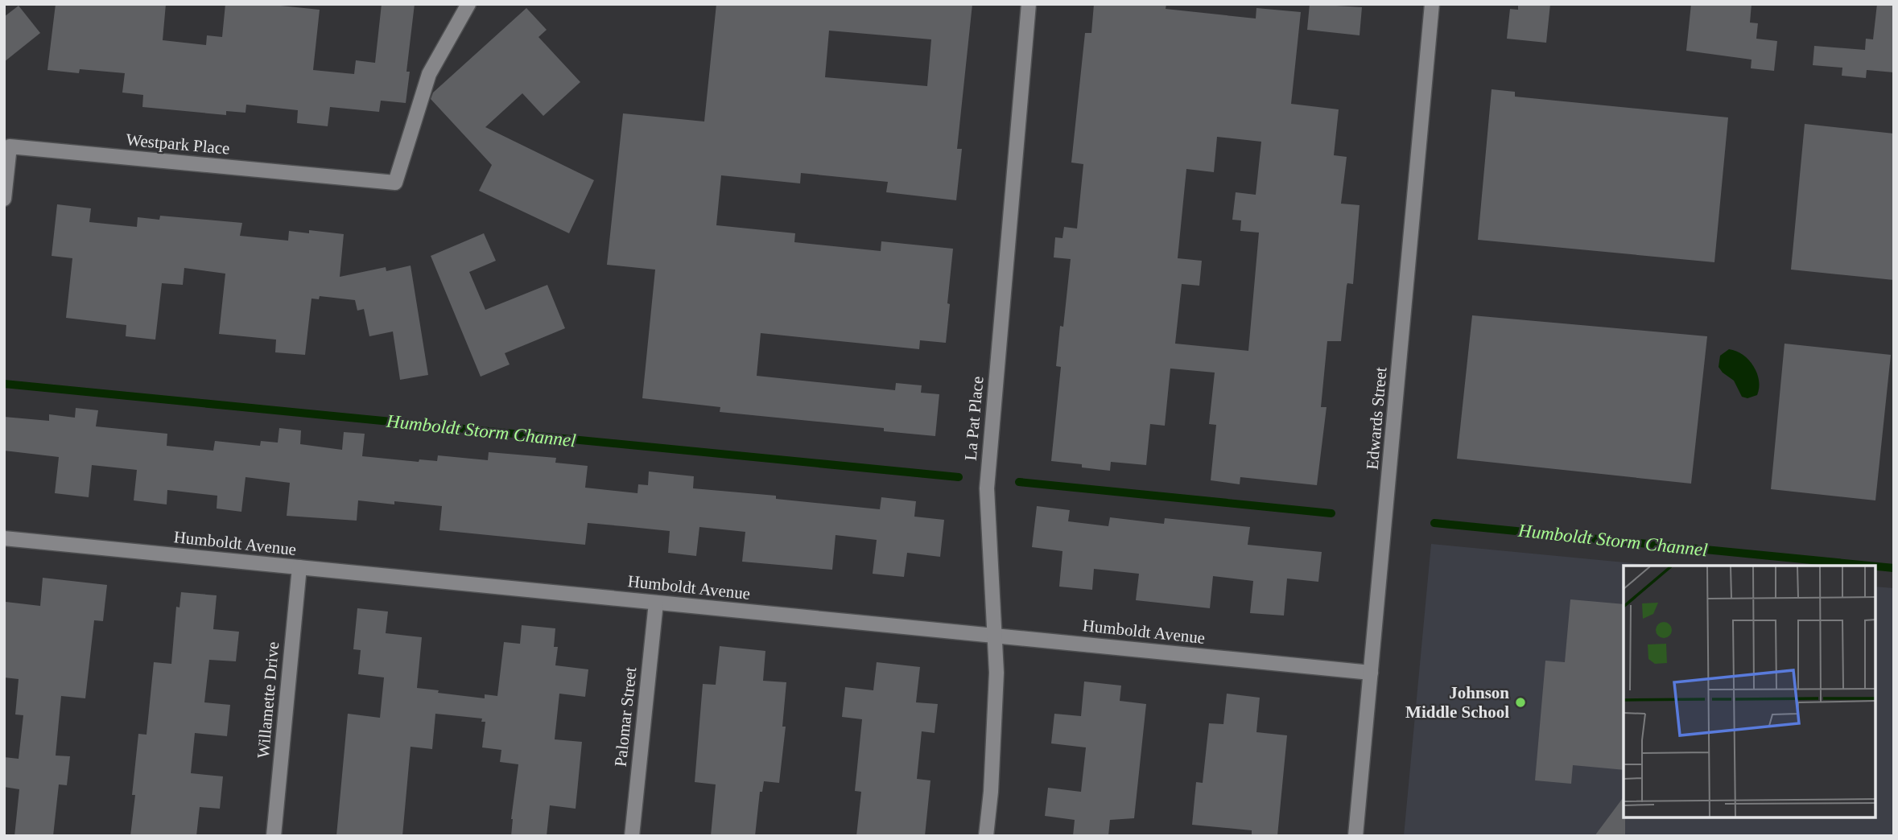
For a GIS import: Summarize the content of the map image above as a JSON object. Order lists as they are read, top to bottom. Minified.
{"streets":{"street":["Westpark Place","La Pat Place","Edwards Street","Humboldt Avenue","Willamette Drive","Palomar Street"]},"crossings":[["La Pat Place","Humboldt Avenue"],["Edwards Street","Humboldt Avenue"],["Humboldt Avenue","Willamette Drive"],["Humboldt Avenue","Palomar Street"]],"water":["Humboldt Storm Channel"],"places":["Johnson Middle School"]}
